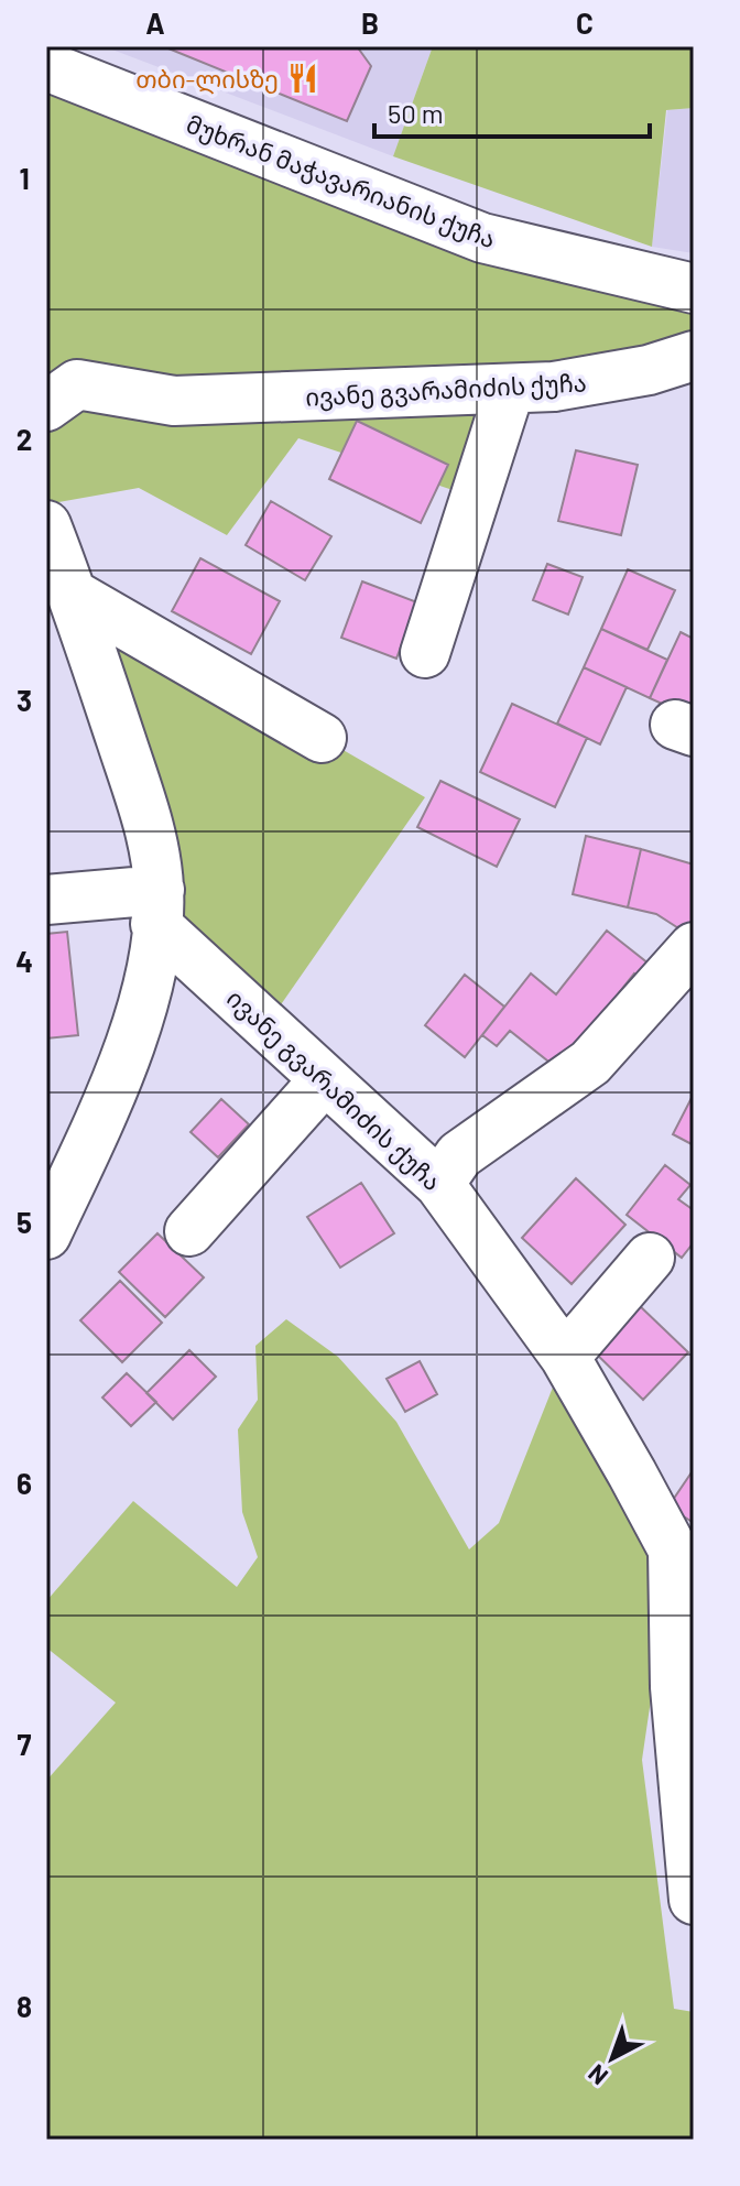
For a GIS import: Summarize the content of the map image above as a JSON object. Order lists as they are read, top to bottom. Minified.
{"streets":{"street":["მუხრან მაჭავარიანის ქუჩა","ივანე გვარამიძის ქუჩა"]},"places":{"restaurant":["თბი-ლისზე"]},"scale_bar":"50 m","north":"bottom left","grid":{"columns":["A","B","C"],"rows":["1","2","3","4","5","6","7","8"]}}
